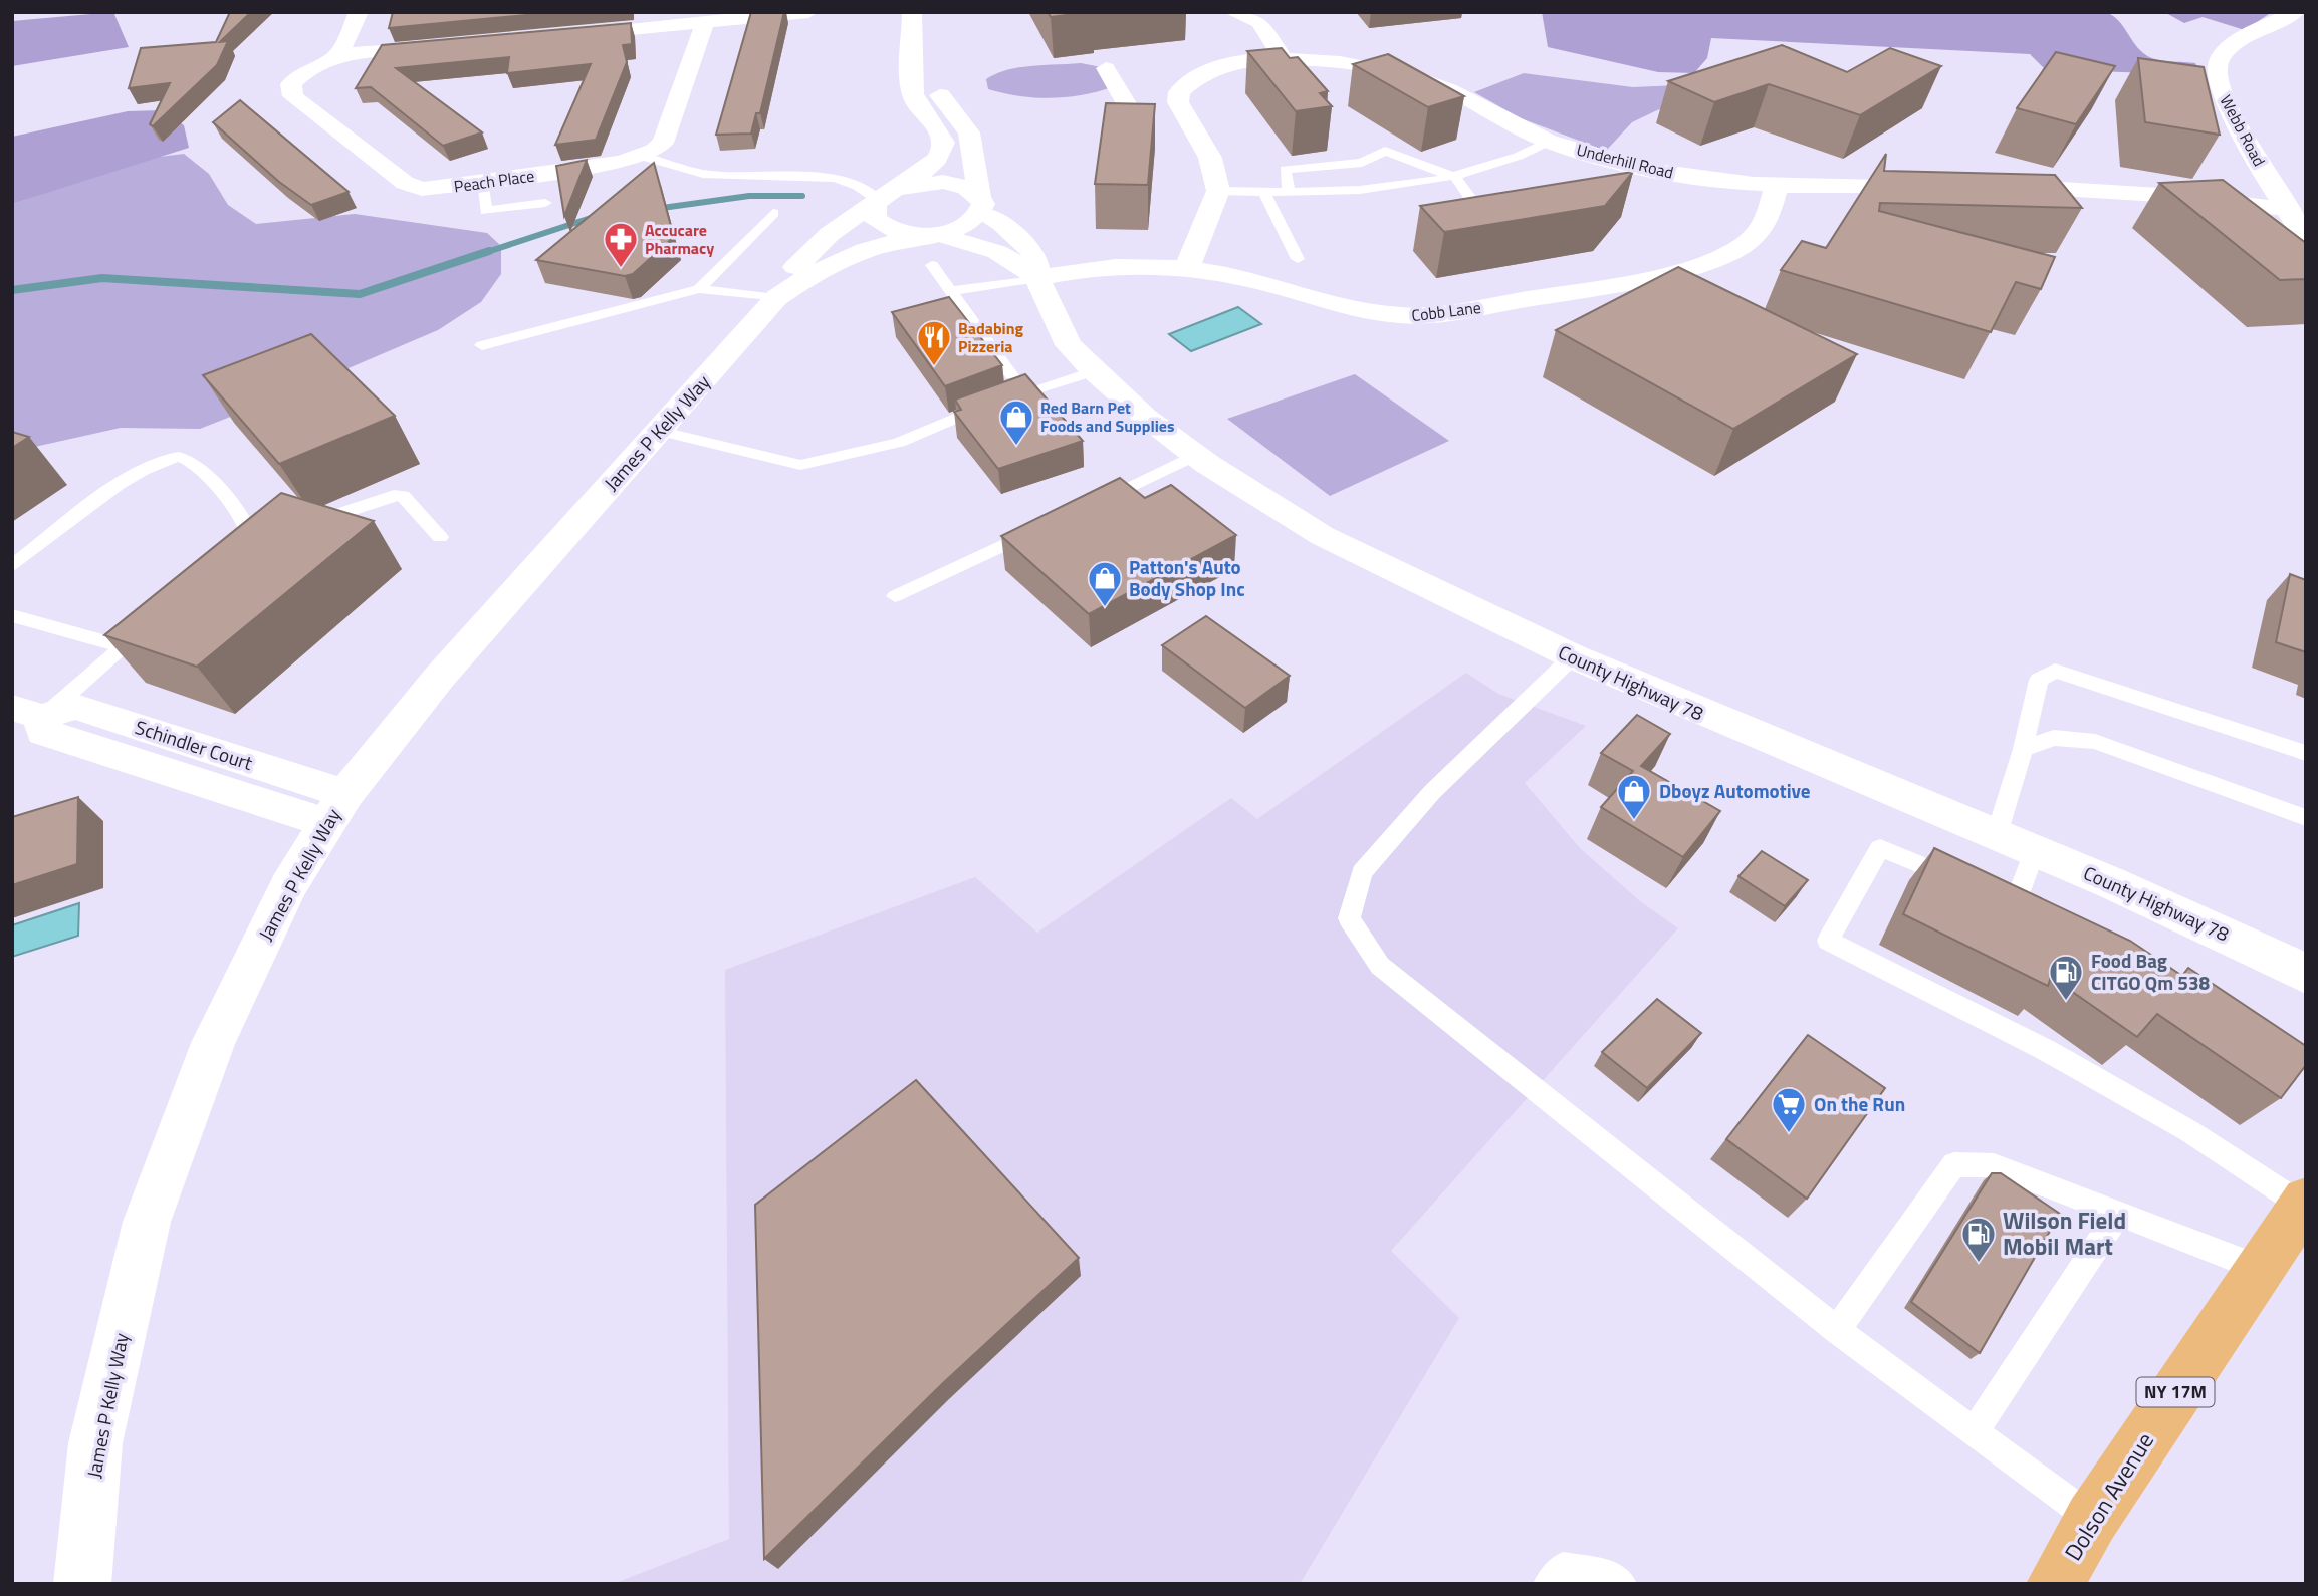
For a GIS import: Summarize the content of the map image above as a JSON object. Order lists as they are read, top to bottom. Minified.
{"streets":{"main road":["NY 17M","Dolson Avenue"],"street":["Webb Road","Underhill Road","Peach Place","Cobb Lane","James P Kelly Way","County Highway 78","Schindler Court"]},"crossings":[["Underhill Road","Cobb Lane"],["Cobb Lane","County Highway 78"],["James P Kelly Way","County Highway 78"],["James P Kelly Way","Schindler Court"]],"places":{"pharmacy":["Accucare Pharmacy"],"restaurant":["Badabing Pizzeria"],"shop":["Red Barn Pet Foods and Supplies","Patton's Auto Body Shop Inc","Dboyz Automotive"],"fuel station":["Food Bag CITGO Qm 538","Wilson Field Mobil Mart"],"supermarket":["On the Run"]}}
